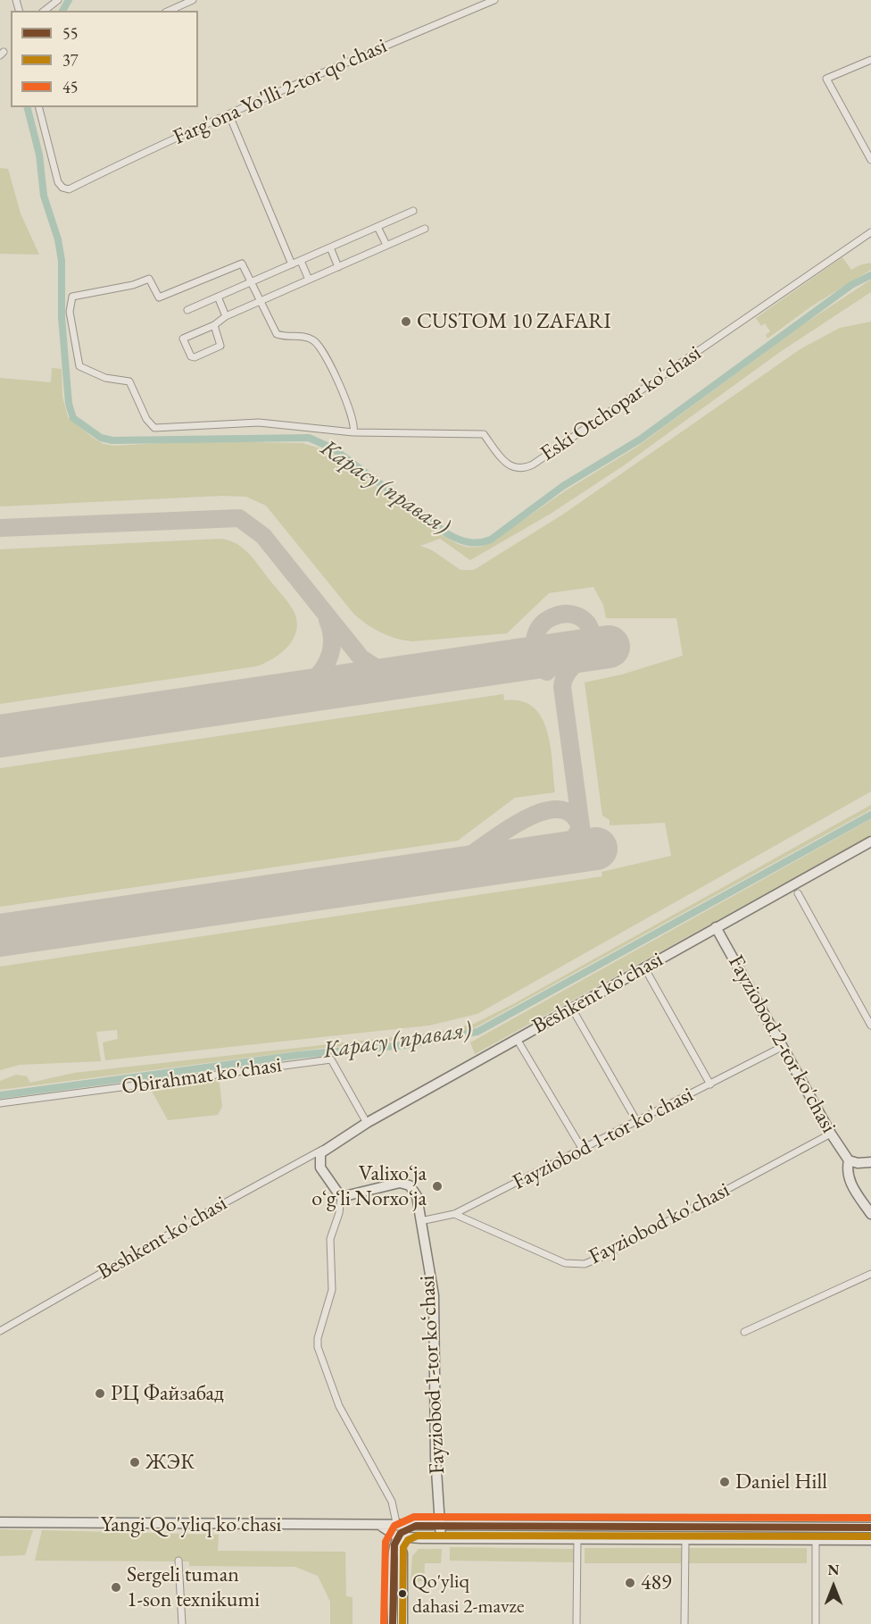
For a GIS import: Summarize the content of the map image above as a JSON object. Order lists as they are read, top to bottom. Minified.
{"streets":{"street":["Farg'ona Yo'lli 2-tor qo'chasi","Eski Otchopar ko'chasi","Beshkent ko'chasi","Fayziobod 2-tor ko'chasi","Obirahmat ko'chasi","Fayziobod 1-tor ko'chasi","Fayziobod ko'chasi","Fayziobod 1-tor koʻchasi","Yangi Qo'yliq ko'chasi"]},"crossings":[["Beshkent ko'chasi","Fayziobod 2-tor ko'chasi"],["Beshkent ko'chasi","Obirahmat ko'chasi"],["Fayziobod 2-tor ko'chasi","Fayziobod 1-tor ko'chasi"],["Fayziobod 2-tor ko'chasi","Fayziobod ko'chasi"],["Fayziobod 1-tor ko'chasi","Fayziobod ko'chasi"],["Fayziobod 1-tor ko'chasi","Fayziobod 1-tor koʻchasi"],["Fayziobod 1-tor koʻchasi","Yangi Qo'yliq ko'chasi"]],"water":["Карасу (правая)"],"places":["CUSTOM 10 ZAFARI","Valixoʻja oʻgʻli Norxoʻja","РЦ Файзабад","ЖЭК","Daniel Hill","489","Sergeli tuman 1-son texnikumi","Qo'yliq dahasi 2-mavze"],"lines":["transit line 45","transit line 55","transit line 37"],"legend":["55","37","45"],"north":"top"}
